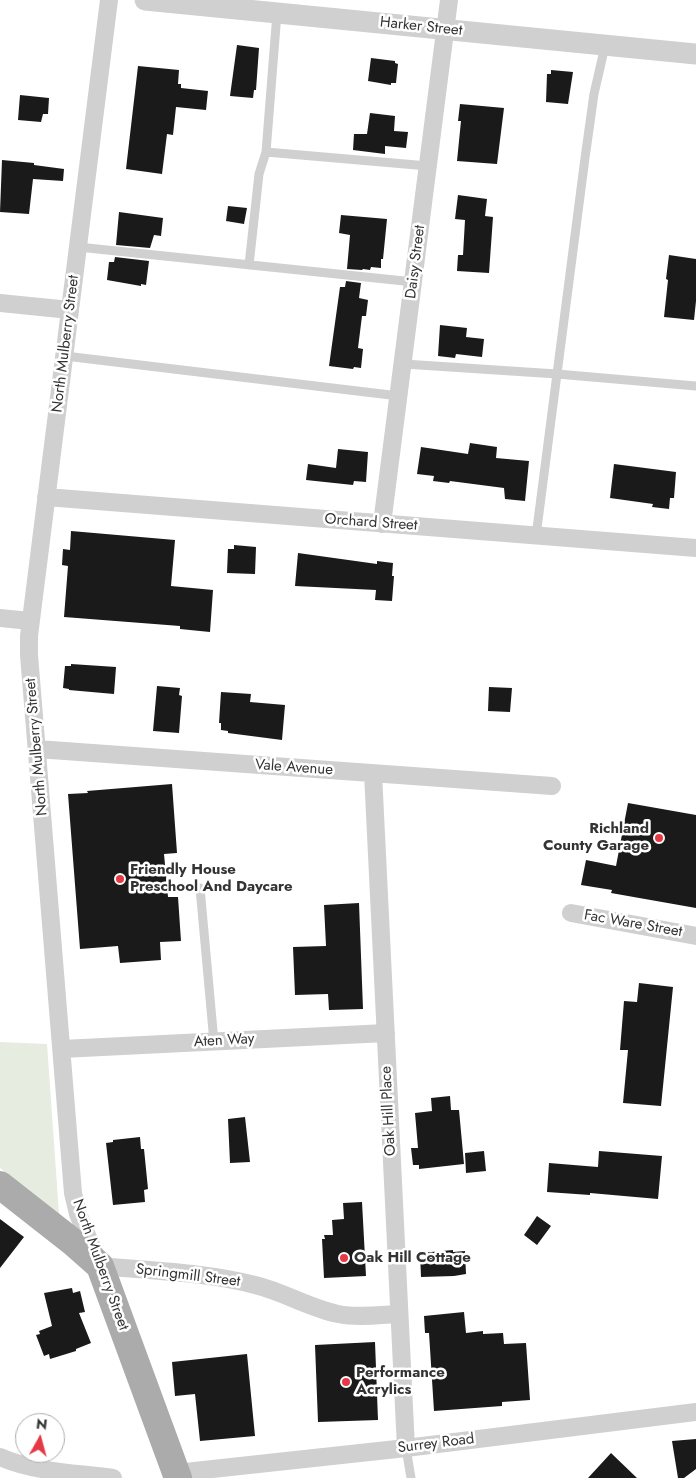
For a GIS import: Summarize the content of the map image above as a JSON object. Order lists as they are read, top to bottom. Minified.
{"streets":{"main road":["North Mulberry Street"],"street":["Harker Street","Daisy Street","Orchard Street","Vale Avenue","Fac Ware Street","Aten Way","Oak Hill Place","Springmill Street","Surrey Road"]},"crossings":[["Harker Street","Daisy Street"],["Daisy Street","Orchard Street"],["North Mulberry Street","Orchard Street"],["North Mulberry Street","Vale Avenue"],["North Mulberry Street","Aten Way"],["North Mulberry Street","Springmill Street"],["North Mulberry Street","Surrey Road"],["Vale Avenue","Oak Hill Place"],["Aten Way","Oak Hill Place"],["Oak Hill Place","Springmill Street"],["Oak Hill Place","Surrey Road"]],"places":["Richland County Garage","Friendly House Preschool And Daycare","Oak Hill Cottage","Performance Acrylics"],"north":"top"}
